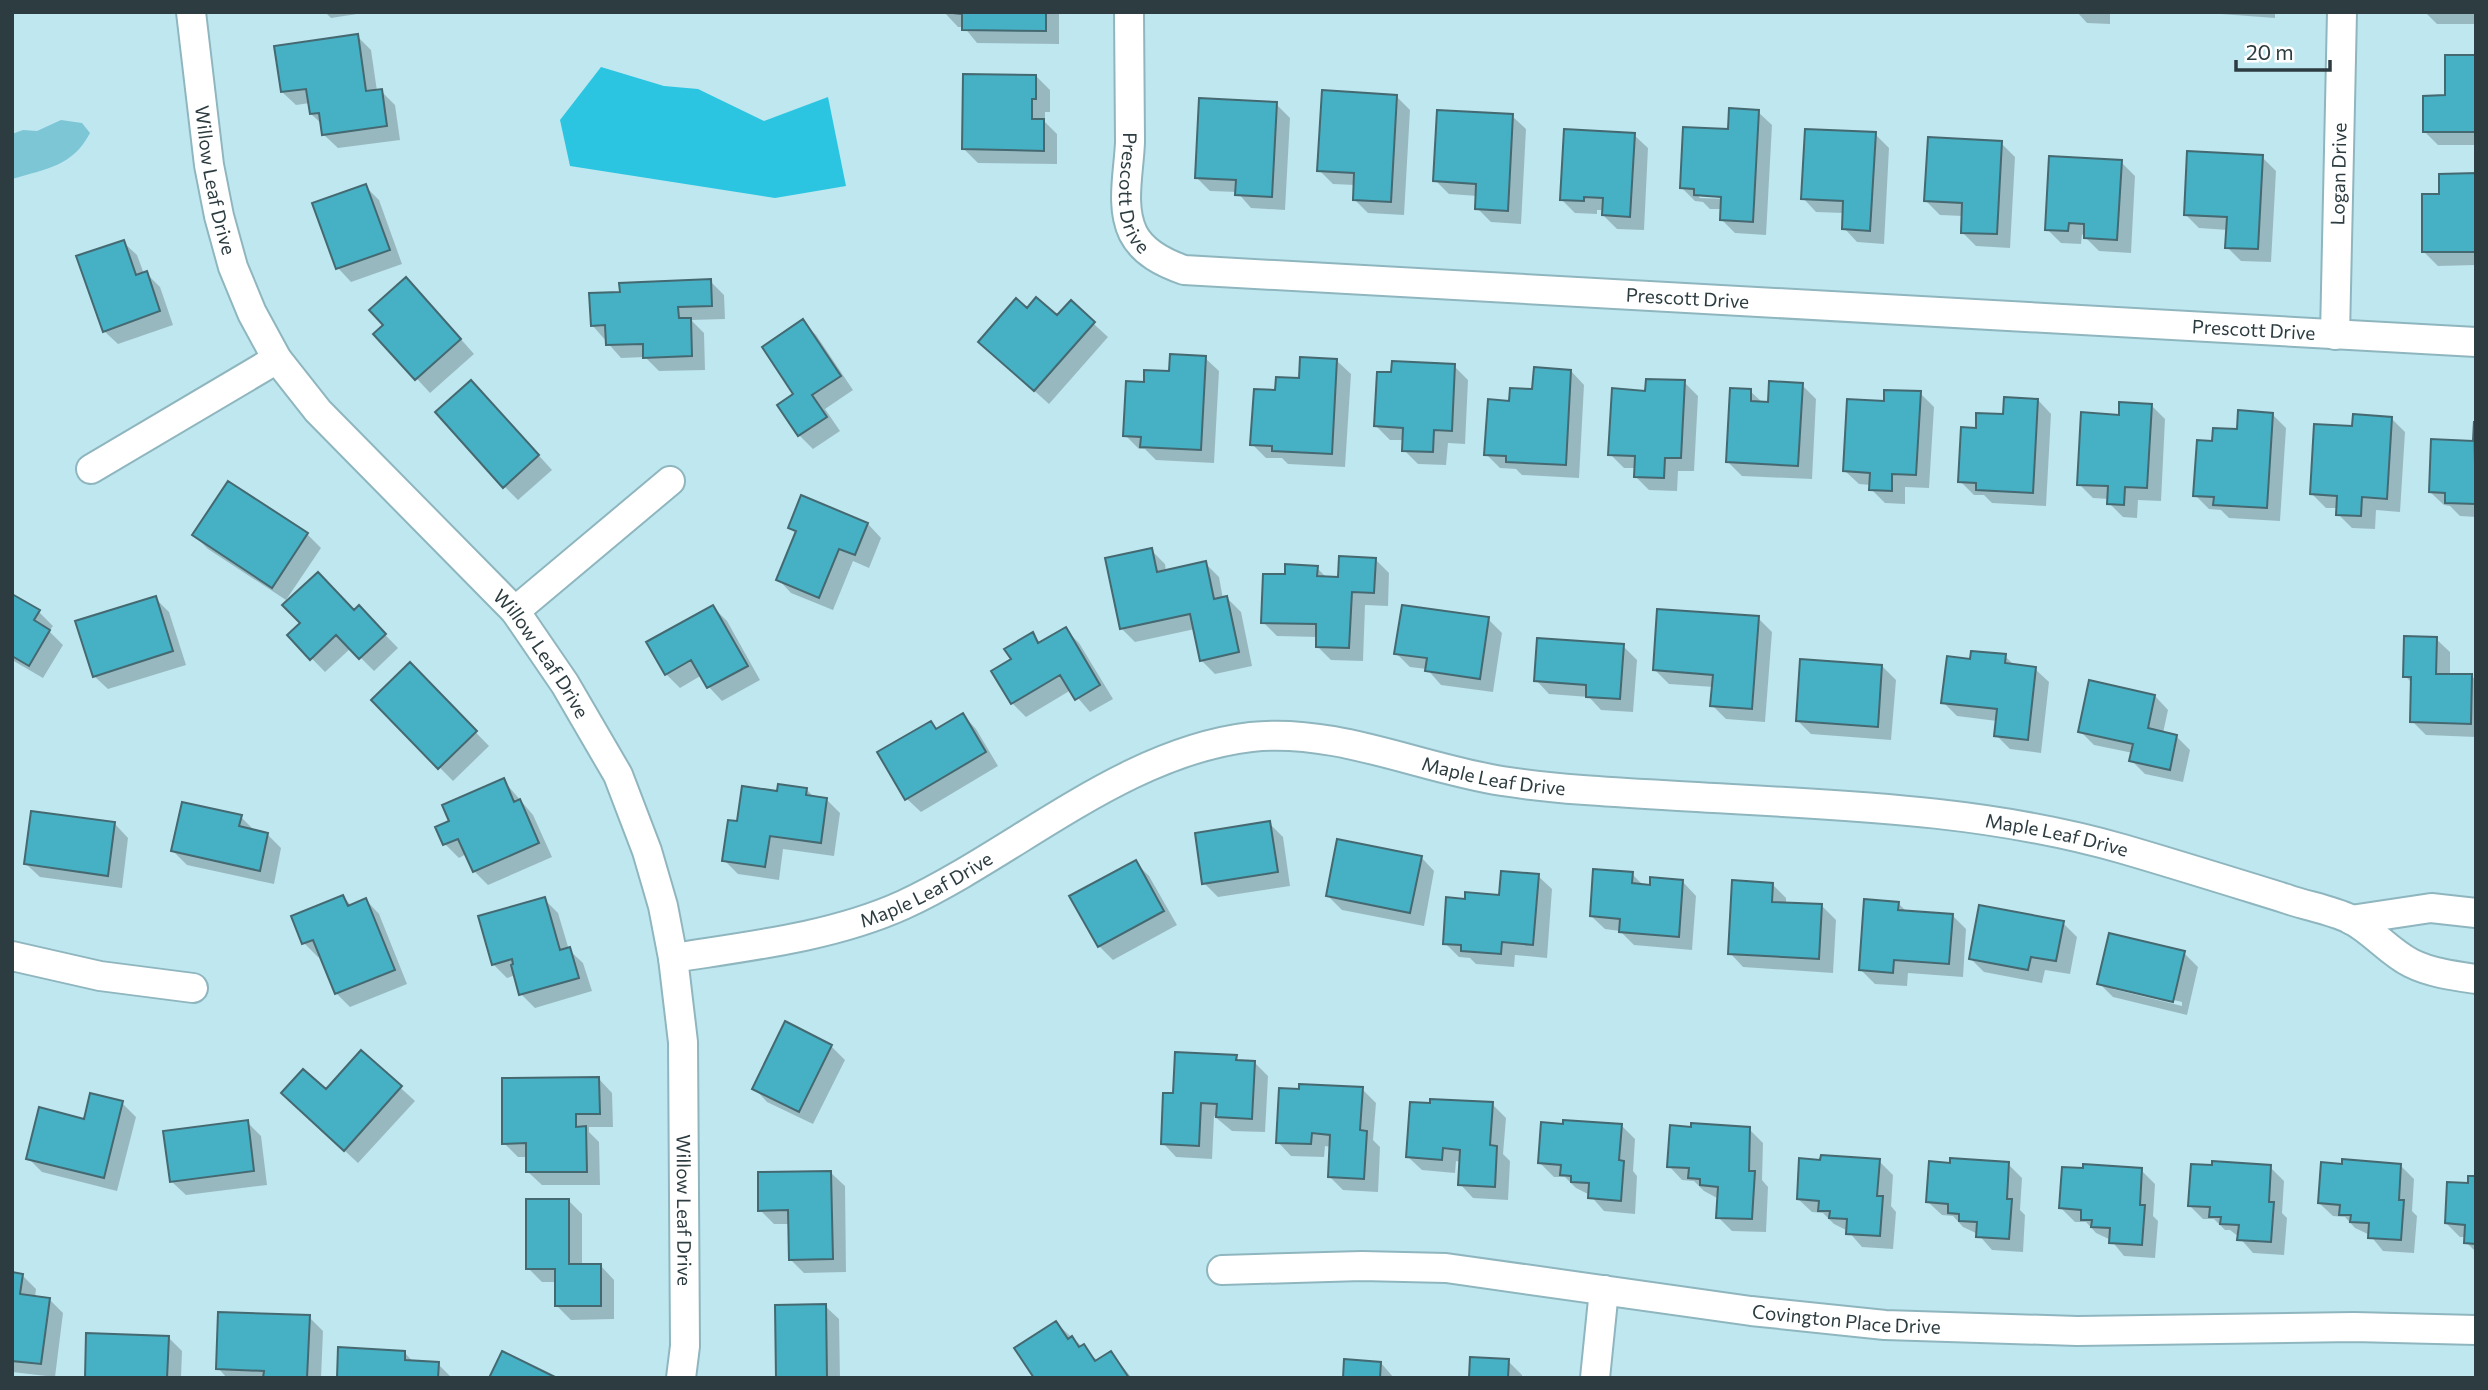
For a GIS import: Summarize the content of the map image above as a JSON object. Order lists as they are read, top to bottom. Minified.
{"streets":{"street":["Logan Drive","Willow Leaf Drive","Prescott Drive","Maple Leaf Drive","Covington Place Drive"]},"crossings":[["Logan Drive","Prescott Drive"],["Willow Leaf Drive","Maple Leaf Drive"]],"scale_bar":"20 m"}
